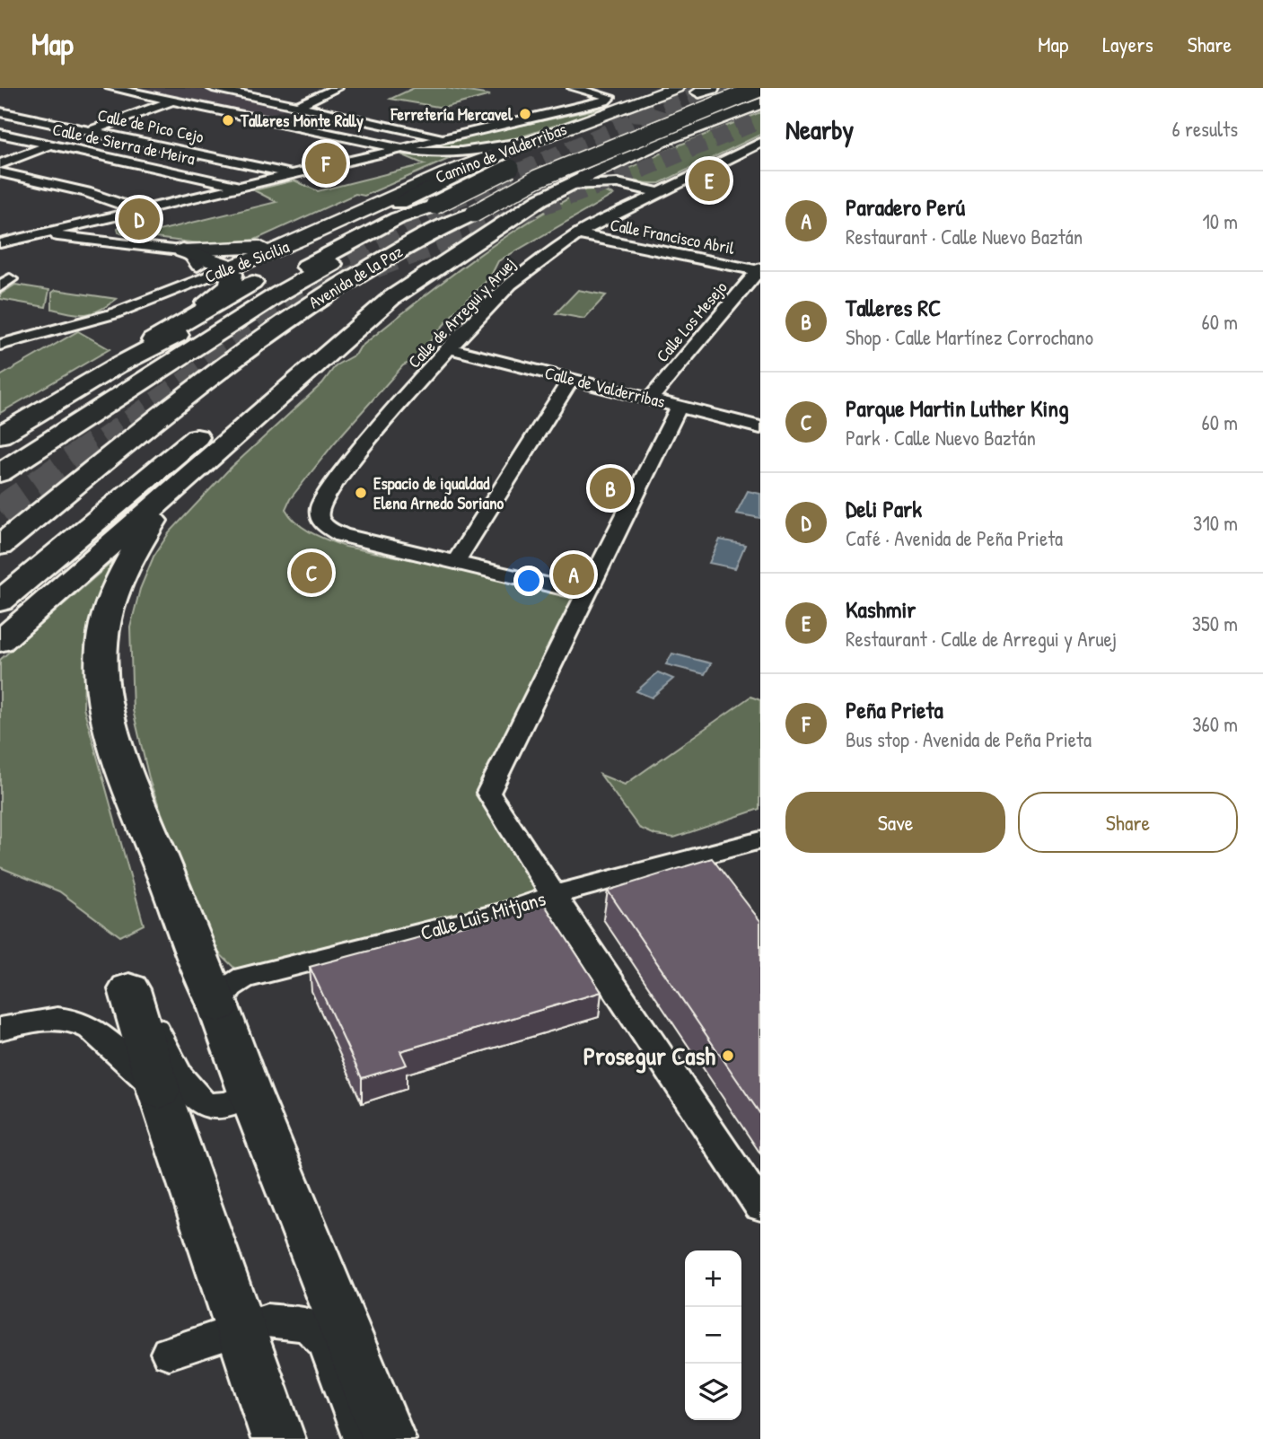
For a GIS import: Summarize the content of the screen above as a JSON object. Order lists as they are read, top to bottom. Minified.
{"streets":{"main road":["Camino de Valderribas","Calle de Sicilia","Avenida de la Paz"],"street":["Calle de Pico Cejo","Calle de Sierra de Meira","Calle Francisco Abril","Calle de Arregui y Aruej","Calle Los Mesejo","Calle de Valderribas","Calle Luis Mitjans"]},"crossings":[["Camino de Valderribas","Calle de Sicilia"],["Calle Francisco Abril","Calle de Arregui y Aruej"],["Calle Francisco Abril","Calle Los Mesejo"],["Calle de Arregui y Aruej","Calle de Valderribas"],["Calle Los Mesejo","Calle de Valderribas"]],"places":["Ferretería Mercavel","Talleres Monte Rally","Espacio de igualdad Elena Arnedo Soriano","Prosegur Cash"],"page":{"header":"Map","nav":["Map","Layers","Share"],"heading":["Nearby","6 results"],"pins":["F","E","D","B","C","A"],"list":[{"mark":"A","name":"Paradero Perú","note":"Restaurant · Calle Nuevo Baztán","value":"10 m"},{"mark":"B","name":"Talleres RC","note":"Shop · Calle Martínez Corrochano","value":"60 m"},{"mark":"C","name":"Parque Martin Luther King","note":"Park · Calle Nuevo Baztán","value":"60 m"},{"mark":"D","name":"Deli Park","note":"Café · Avenida de Peña Prieta","value":"310 m"},{"mark":"E","name":"Kashmir","note":"Restaurant · Calle de Arregui y Aruej","value":"350 m"},{"mark":"F","name":"Peña Prieta","note":"Bus stop · Avenida de Peña Prieta","value":"360 m"}],"buttons":["Save","Share"],"map_buttons":["+","−"]}}
